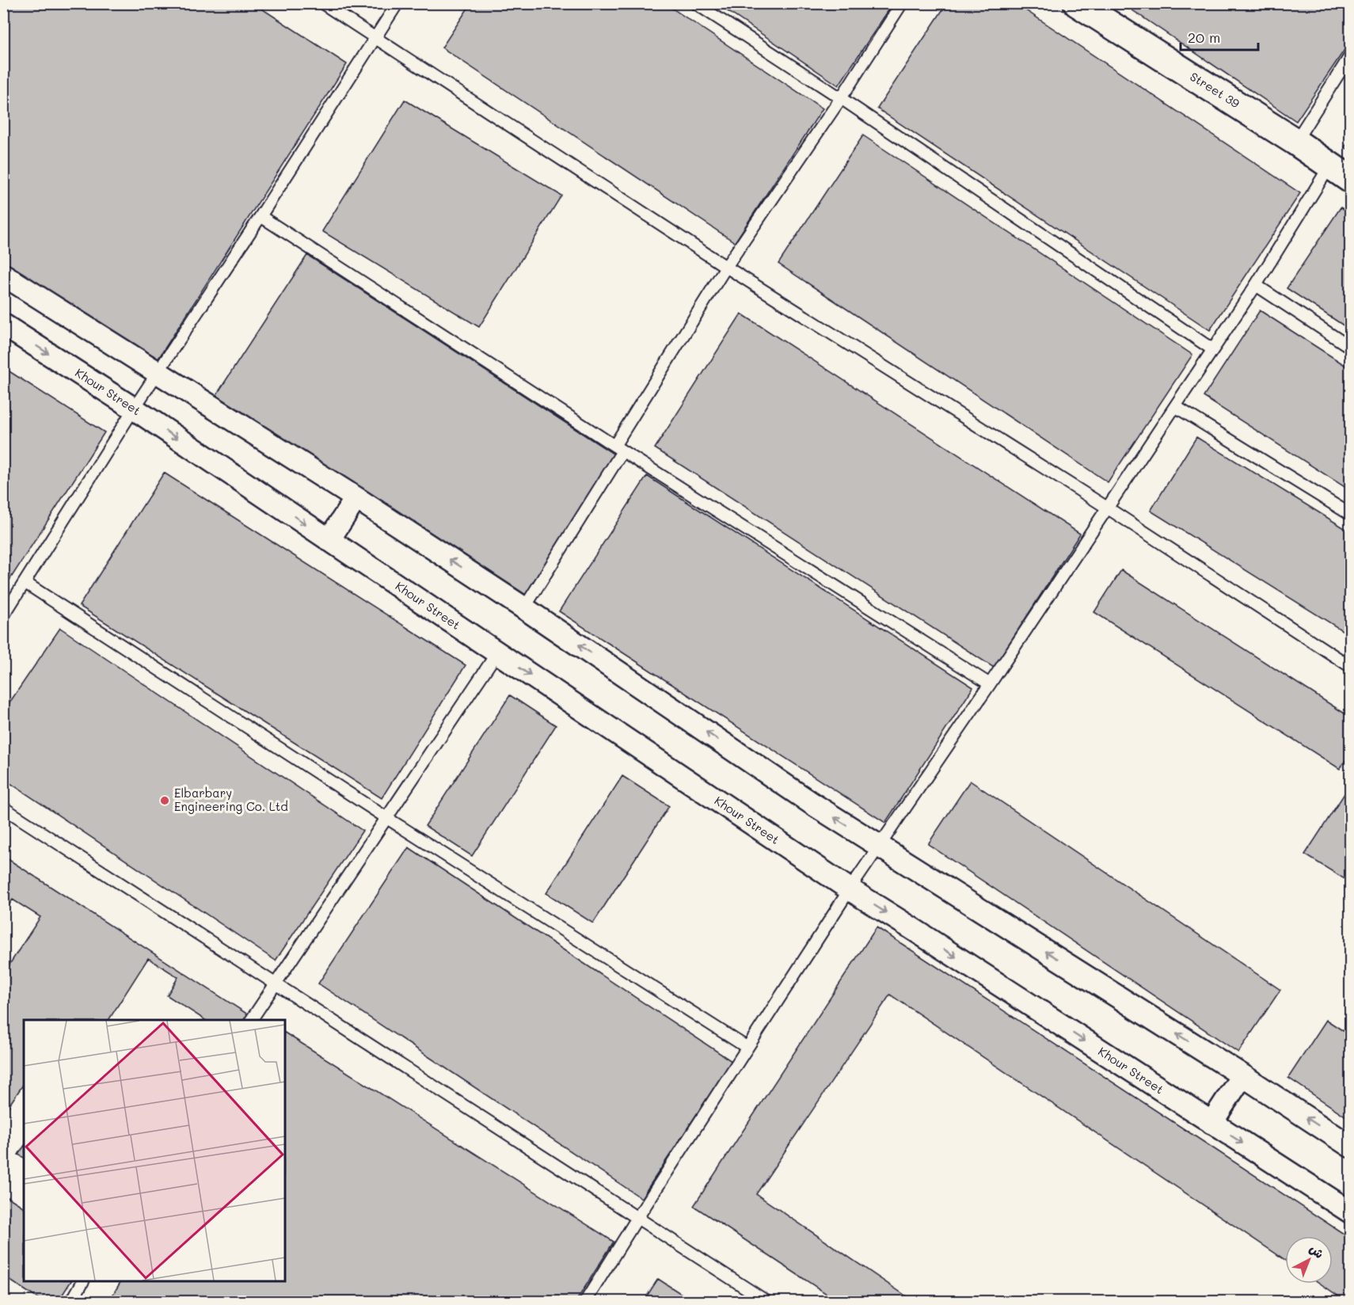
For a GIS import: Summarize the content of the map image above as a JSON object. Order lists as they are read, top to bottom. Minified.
{"streets":{"street":["Street 39","Khour Street"]},"places":["Elbarbary Engineering Co. Ltd"],"scale_bar":"20 m","north":"top right"}
